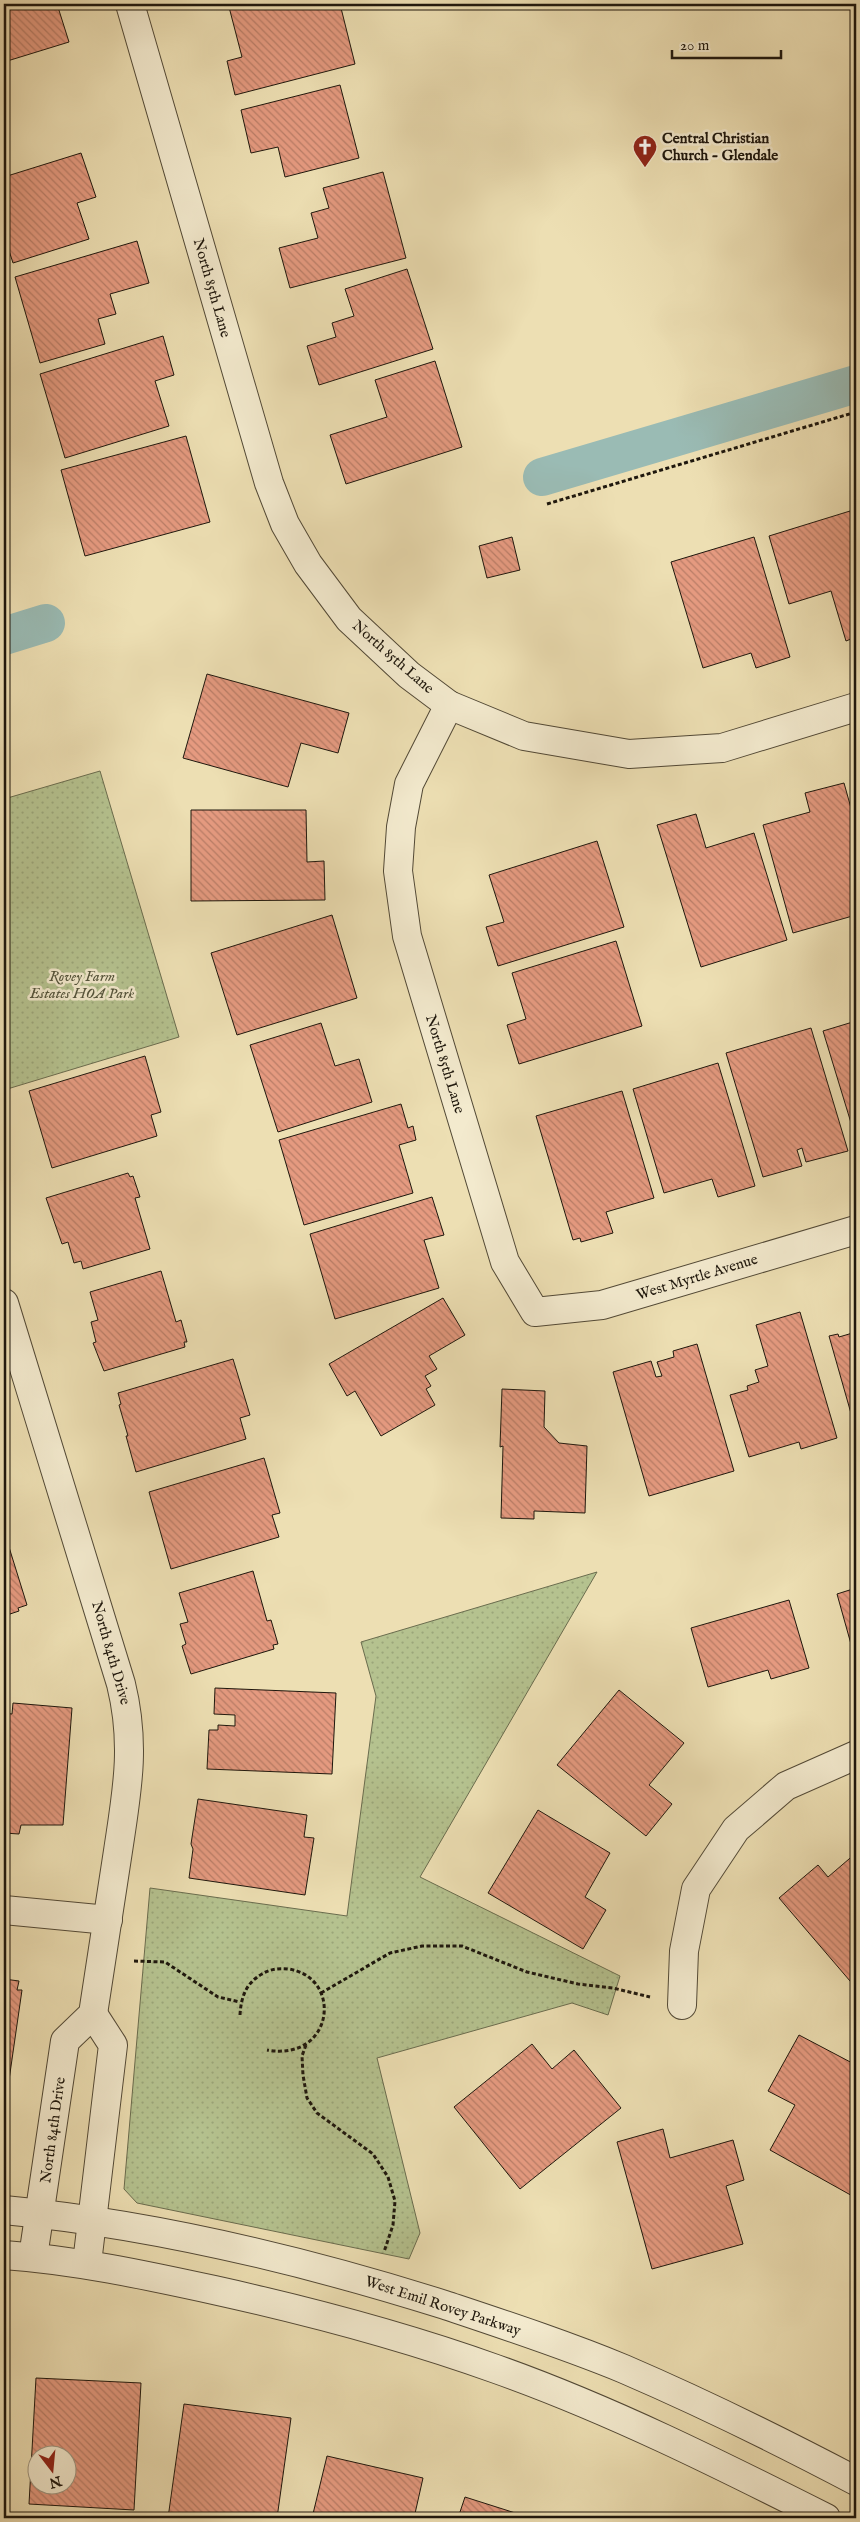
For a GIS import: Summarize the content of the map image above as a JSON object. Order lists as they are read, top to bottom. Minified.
{"streets":{"street":["North 85th Lane","West Myrtle Avenue","North 84th Drive","West Emil Rovey Parkway"]},"crossings":[["North 85th Lane","West Myrtle Avenue"],["North 84th Drive","West Emil Rovey Parkway"]],"parks":["Rovey Farm Estates HOA Park"],"places":{"church":["Central Christian Church - Glendale"]},"scale_bar":"20 m","north":"bottom"}
